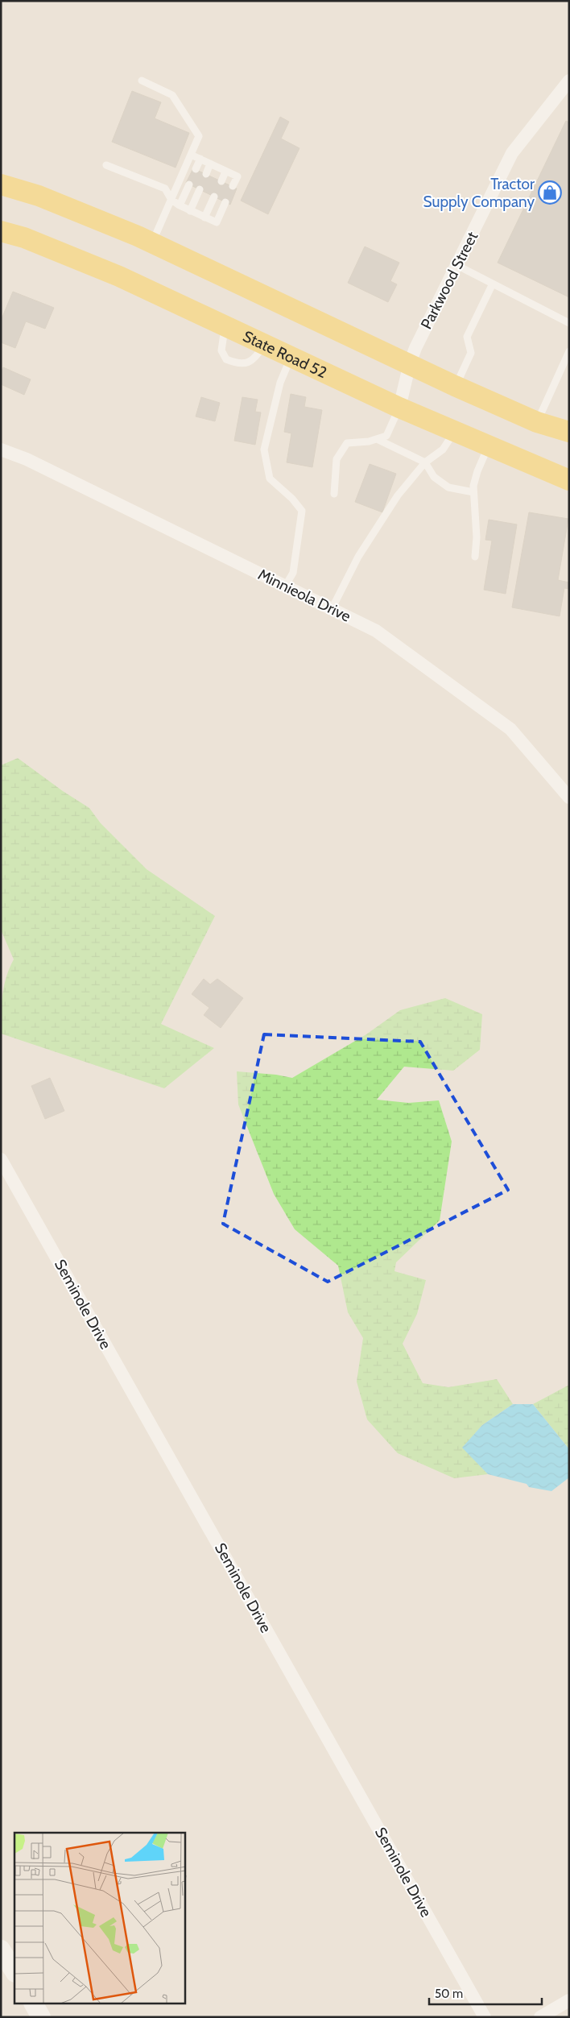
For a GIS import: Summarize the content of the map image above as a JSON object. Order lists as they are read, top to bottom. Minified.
{"streets":{"main road":["State Road 52"],"street":["Parkwood Street","Minnieola Drive","Seminole Drive"]},"crossings":[["Parkwood Street","State Road 52"]],"places":{"shop":["Tractor Supply Company"]},"scale_bar":"50 m"}
